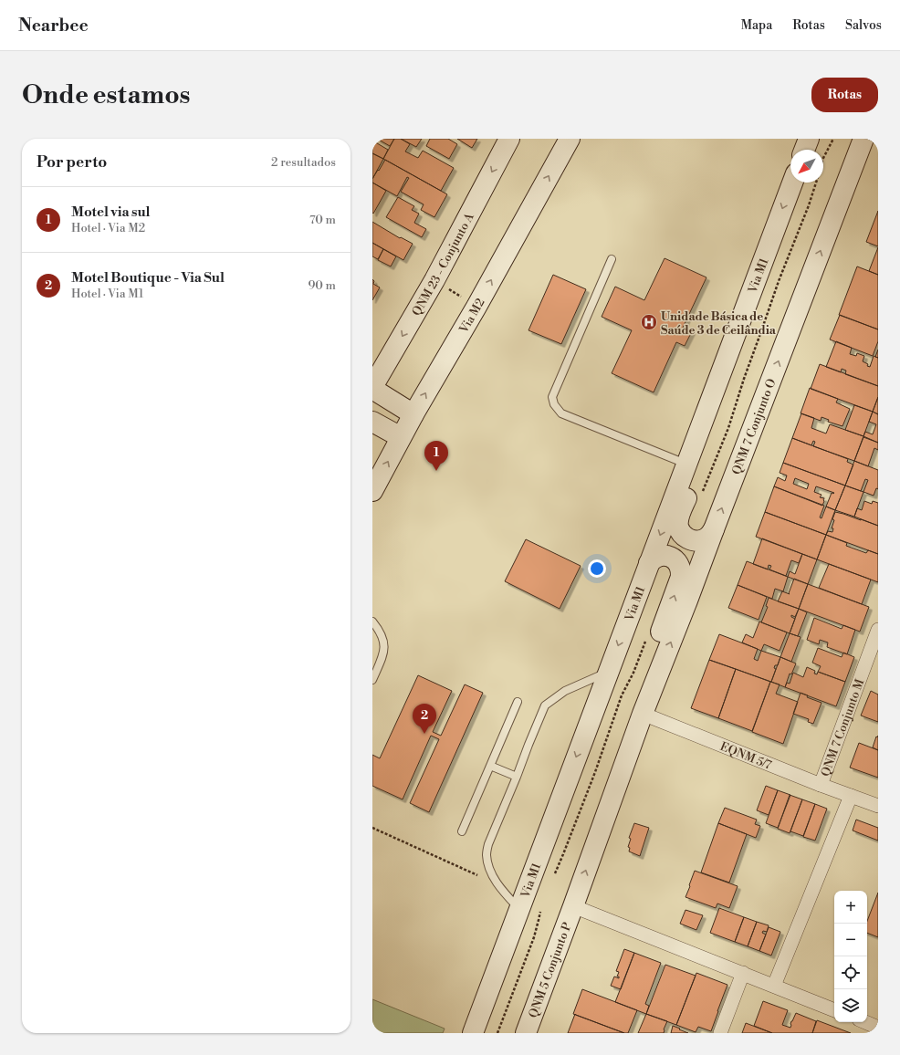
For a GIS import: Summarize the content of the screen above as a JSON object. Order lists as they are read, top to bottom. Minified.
{"streets":{"main road":["QNM 23 - Conjunto A","Via M1","Via M2","QNM 7 Conjunto O","QNM 5 Conjunto P"],"street":["QNM 7 Conjunto M","EQNM 5/7"]},"crossings":[["QNM 7 Conjunto O","EQNM 5/7"],["QNM 7 Conjunto M","EQNM 5/7"]],"one_way":["QNM 23 - Conjunto A","Via M2","QNM 7 Conjunto O"],"places":{"hospital":["Unidade Básica de Saúde 3 de Ceilândia"]},"north":"bottom left","page":{"header":"Nearbee","nav":["Mapa","Rotas","Salvos"],"buttons":"Rotas","title":"Onde estamos","heading":["Por perto","2 resultados"],"list":[{"mark":"1","name":"Motel via sul","note":"Hotel · Via M2","value":"70 m"},{"mark":"2","name":"Motel Boutique - Via Sul","note":"Hotel · Via M1","value":"90 m"}],"pins":["1","2"],"map_buttons":["+","−"]}}
